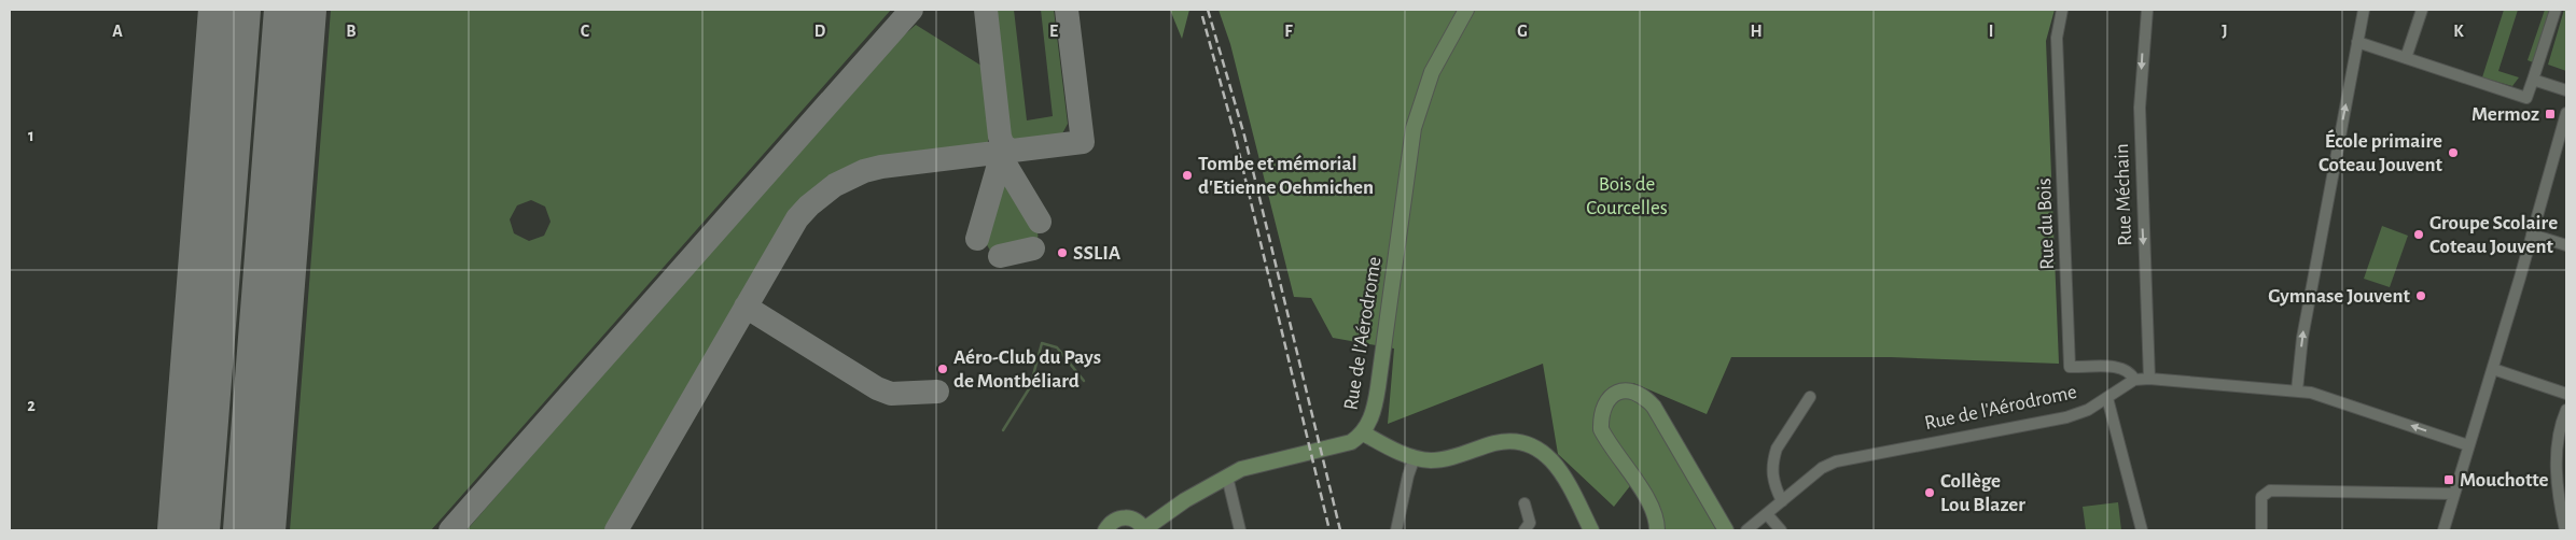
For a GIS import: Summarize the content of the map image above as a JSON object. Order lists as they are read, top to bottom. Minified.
{"streets":{"street":["Rue Méchain","Rue du Bois","Rue de l'Aérodrome"]},"crossings":[["Rue du Bois","Rue de l'Aérodrome"]],"one_way":["Rue Méchain"],"parks":["Bois de Courcelles"],"places":{"transit":["Mermoz","Mouchotte"],"other":["École primaire Coteau Jouvent","Tombe et mémorial d'Etienne Oehmichen","Groupe Scolaire Coteau Jouvent","SSLIA","Gymnase Jouvent","Aéro-Club du Pays de Montbéliard","Collège Lou Blazer"]},"grid":{"columns":["A","B","C","D","E","F","G","H","I","J","K"],"rows":["1","2"]}}
